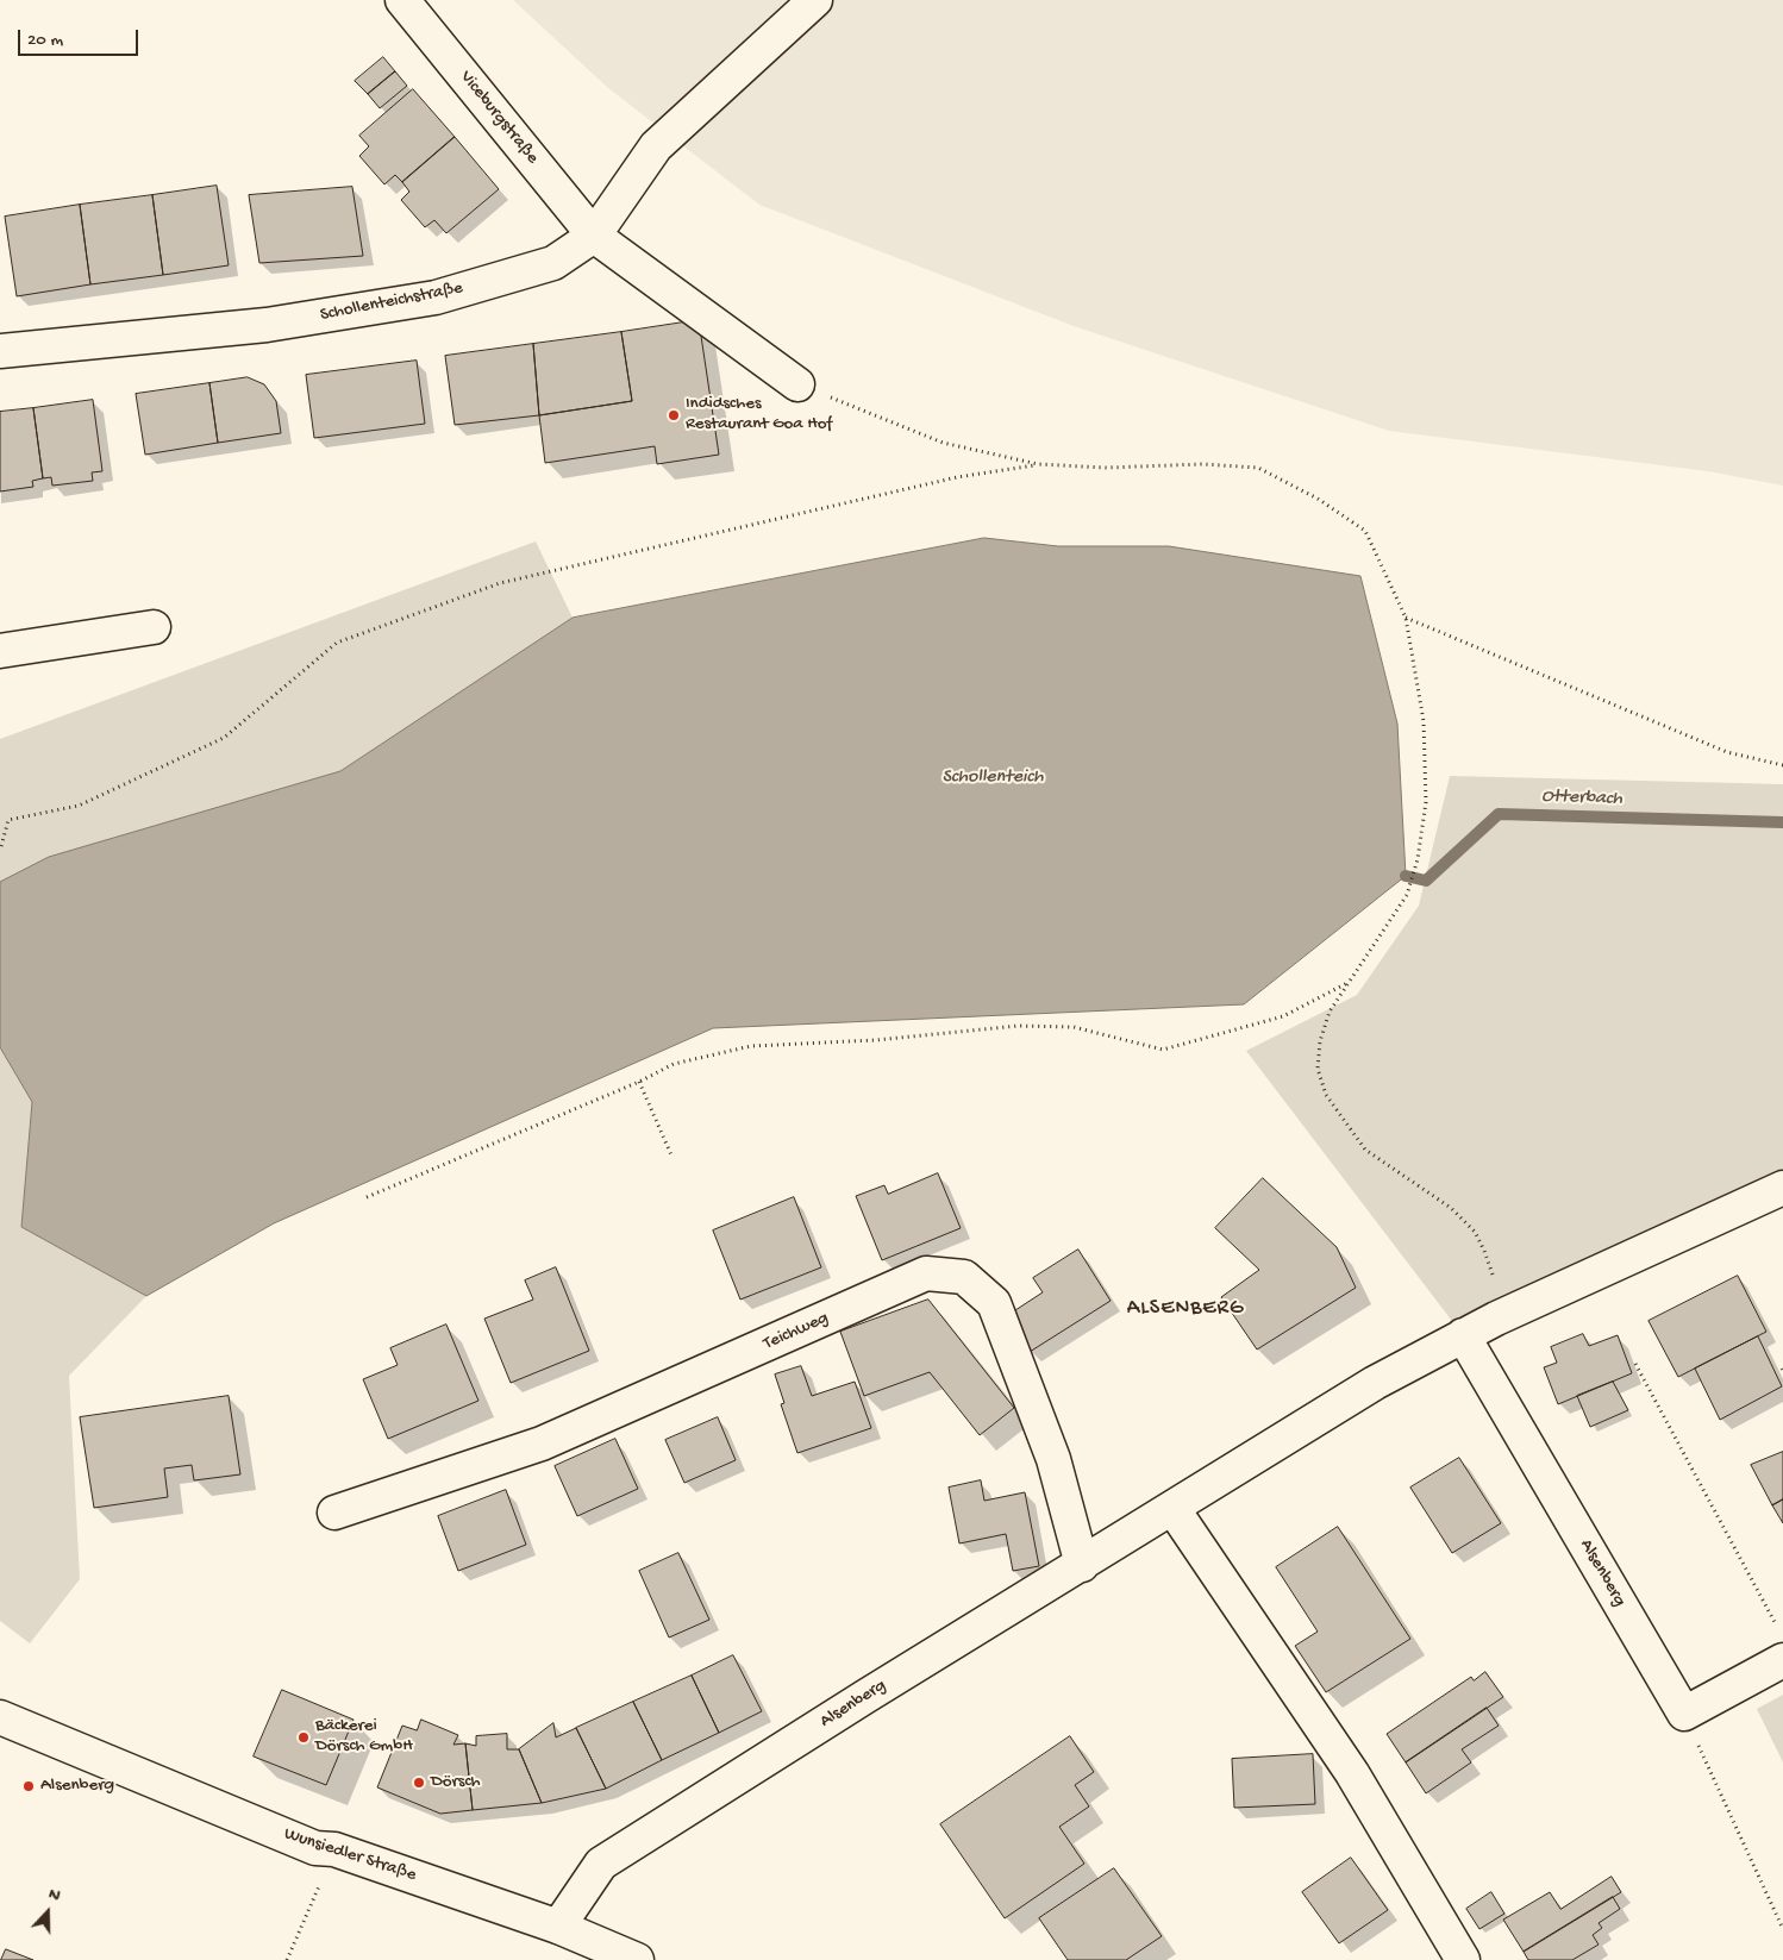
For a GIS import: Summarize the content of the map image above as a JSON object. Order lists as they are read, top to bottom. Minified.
{"streets":{"street":["Viceburgstraße","Schollenteichstraße","Teichweg","Alsenberg","Wunsiedler Straße"]},"crossings":[["Viceburgstraße","Schollenteichstraße"],["Teichweg","Alsenberg"],["Alsenberg","Wunsiedler Straße"]],"districts":["ALSENBERG"],"water":["Schollenteich","Otterbach"],"places":["Indidsches Restaurant Goa Hof","Bäckerei Dörsch GmbH","Dörsch","Alsenberg"],"scale_bar":"20 m","north":"top"}
